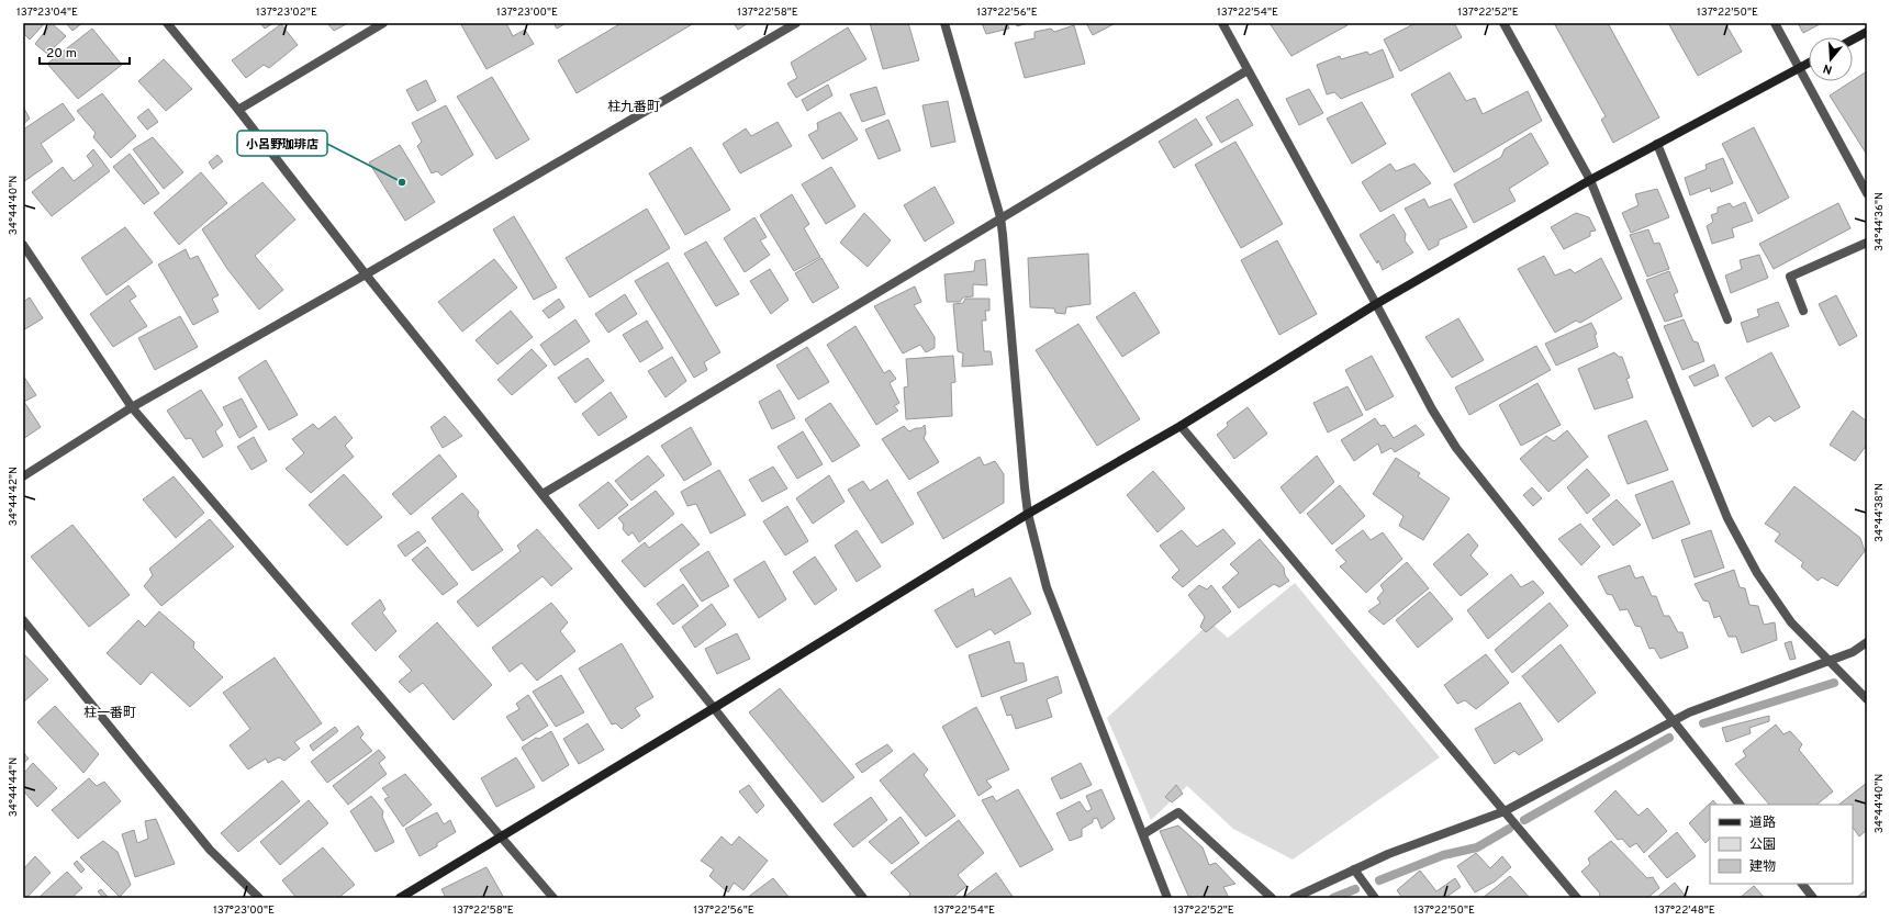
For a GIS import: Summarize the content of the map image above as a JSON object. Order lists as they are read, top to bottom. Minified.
{"districts":["柱九番町","柱一番町"],"places":["小呂野珈琲店"],"legend":["道路","公園","建物"],"scale_bar":"20 m","north":"bottom","coordinates":["137°23'04\"E","137°23'02\"E","137°23'00\"E","137°22'58\"E","137°22'56\"E","137°22'54\"E","137°22'52\"E","137°22'50\"E","34°44'40\"N","34°44'36\"N","34°44'42\"N","34°44'38\"N","34°44'44\"N","137°22'48\"E"]}
